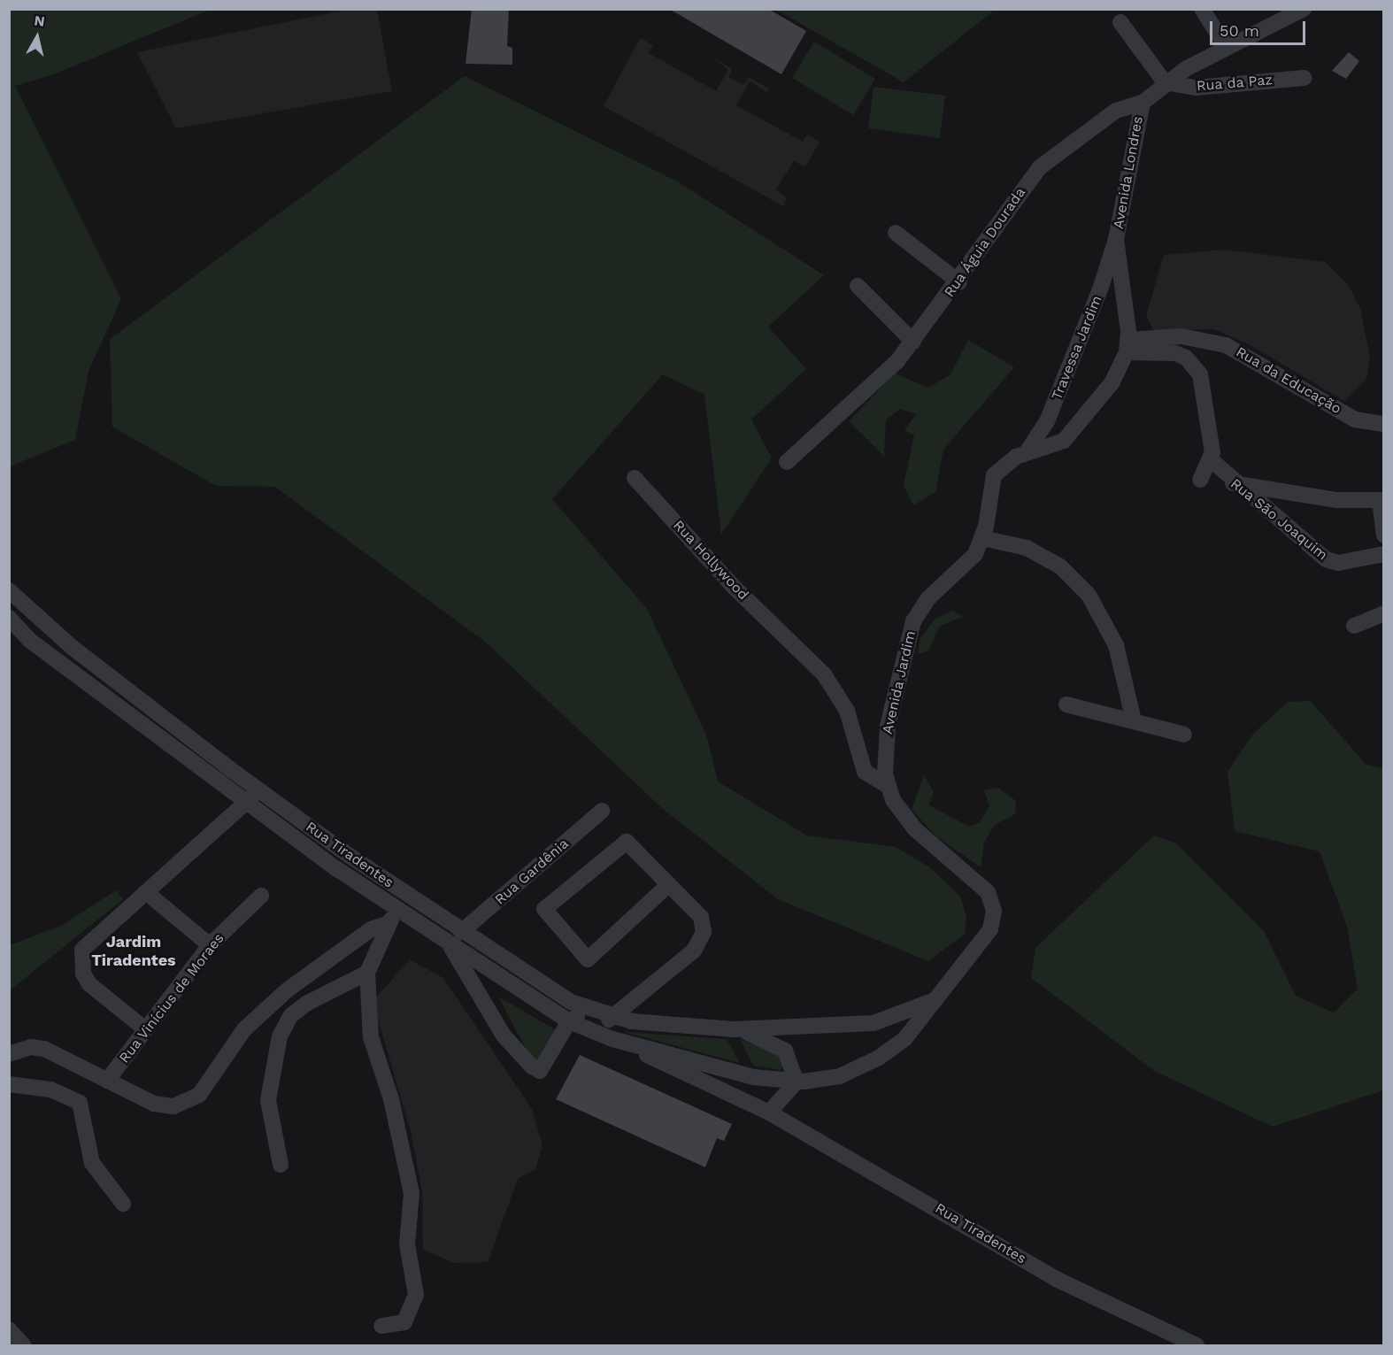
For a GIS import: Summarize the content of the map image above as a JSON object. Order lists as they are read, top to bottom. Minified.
{"streets":{"street":["Rua da Paz","Avenida Londres","Rua Águia Dourada","Travessa Jardim","Rua da Educação","Rua São Joaquim","Rua Hollywood","Avenida Jardim","Rua Tiradentes","Rua Gardênia","Rua Vinícius de Moraes"]},"crossings":[["Rua da Paz","Avenida Londres"],["Avenida Londres","Rua Águia Dourada"],["Avenida Londres","Travessa Jardim"],["Travessa Jardim","Avenida Jardim"],["Rua da Educação","Avenida Jardim"],["Rua Hollywood","Avenida Jardim"],["Rua Tiradentes","Rua Gardênia"]],"districts":["Jardim Tiradentes"],"scale_bar":"50 m","north":"top"}
